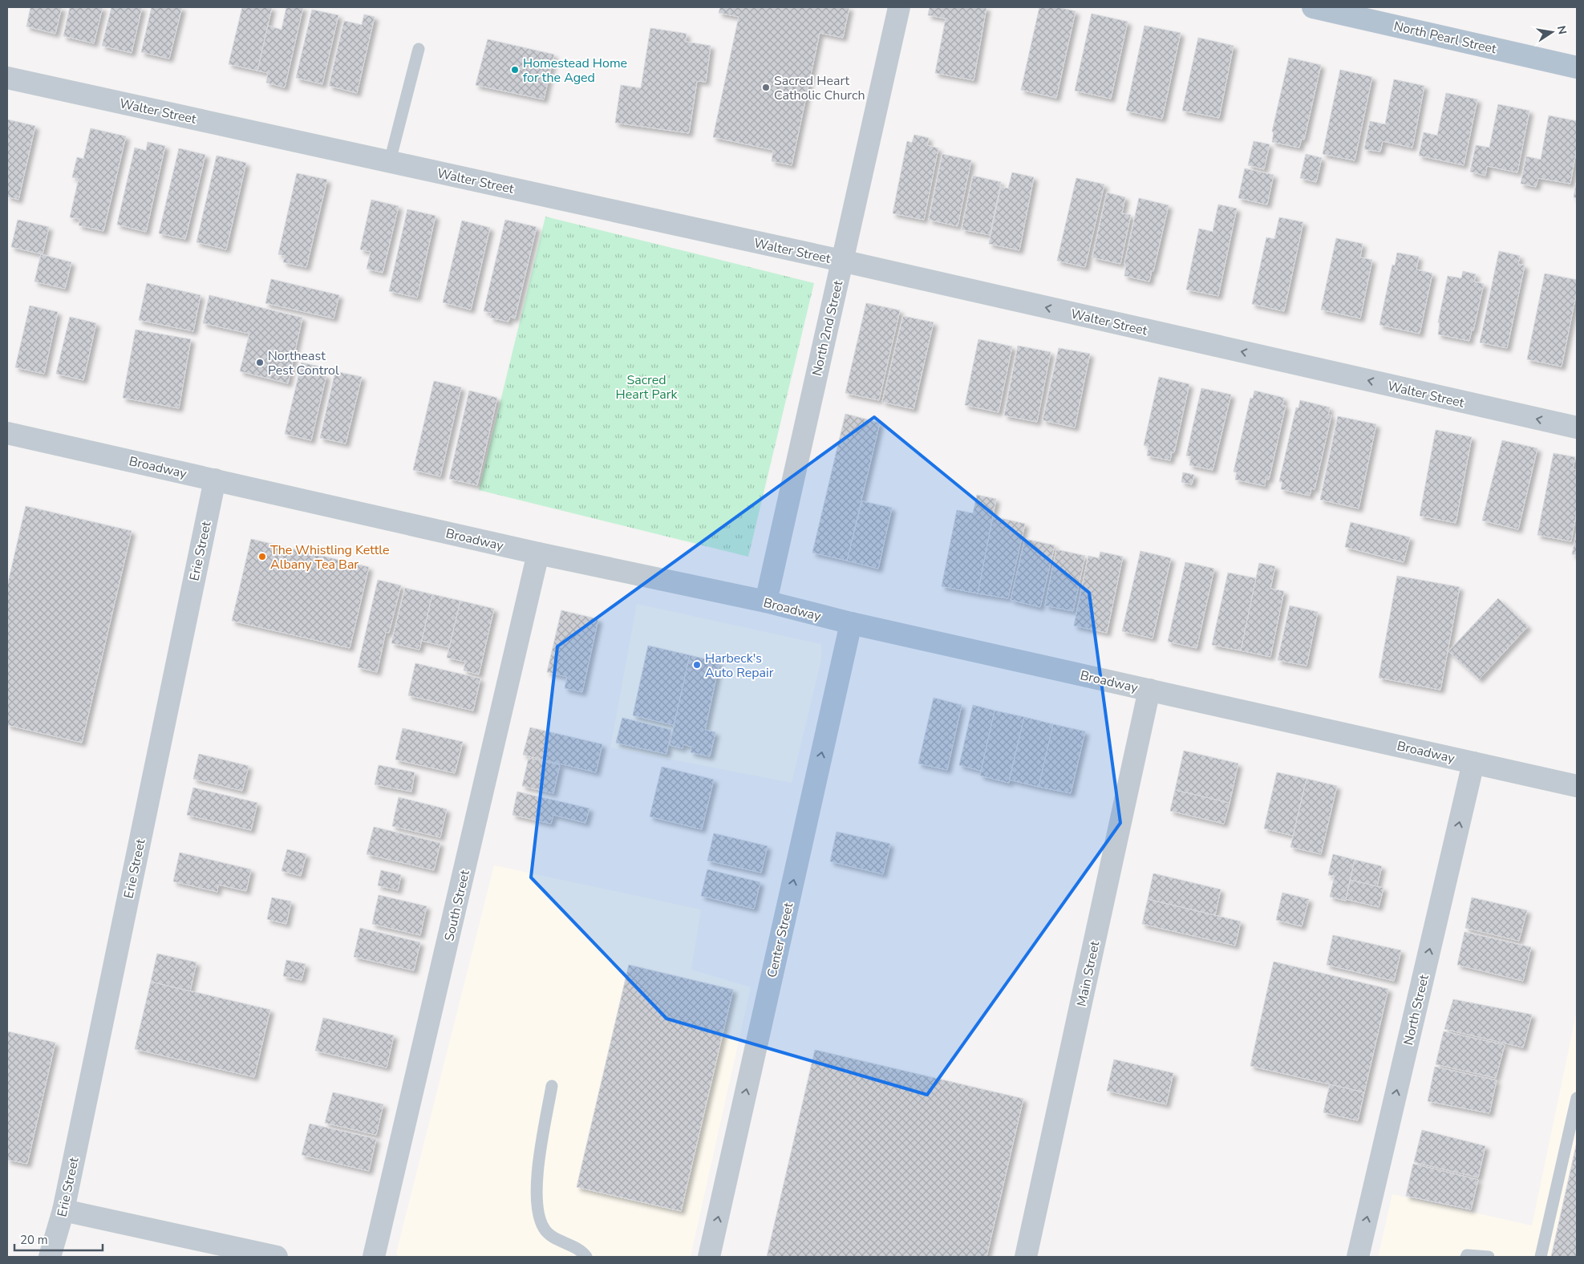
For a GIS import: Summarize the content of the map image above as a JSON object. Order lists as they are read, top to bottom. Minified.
{"streets":{"main road":["North Pearl Street"],"street":["Walter Street","North 2nd Street","Broadway","Erie Street","South Street","Center Street","Main Street","North Street"]},"crossings":[["Walter Street","North 2nd Street"],["North 2nd Street","Broadway"],["Broadway","Erie Street"],["Broadway","South Street"],["Broadway","Center Street"],["Broadway","Main Street"],["Broadway","North Street"]],"one_way":["Walter Street","Center Street","North Street"],"parks":["Sacred Heart Park"],"places":["Homestead Home for the Aged","Sacred Heart Catholic Church","Northeast Pest Control","The Whistling Kettle Albany Tea Bar","Harbeck's Auto Repair"],"scale_bar":"20 m","north":"right"}
